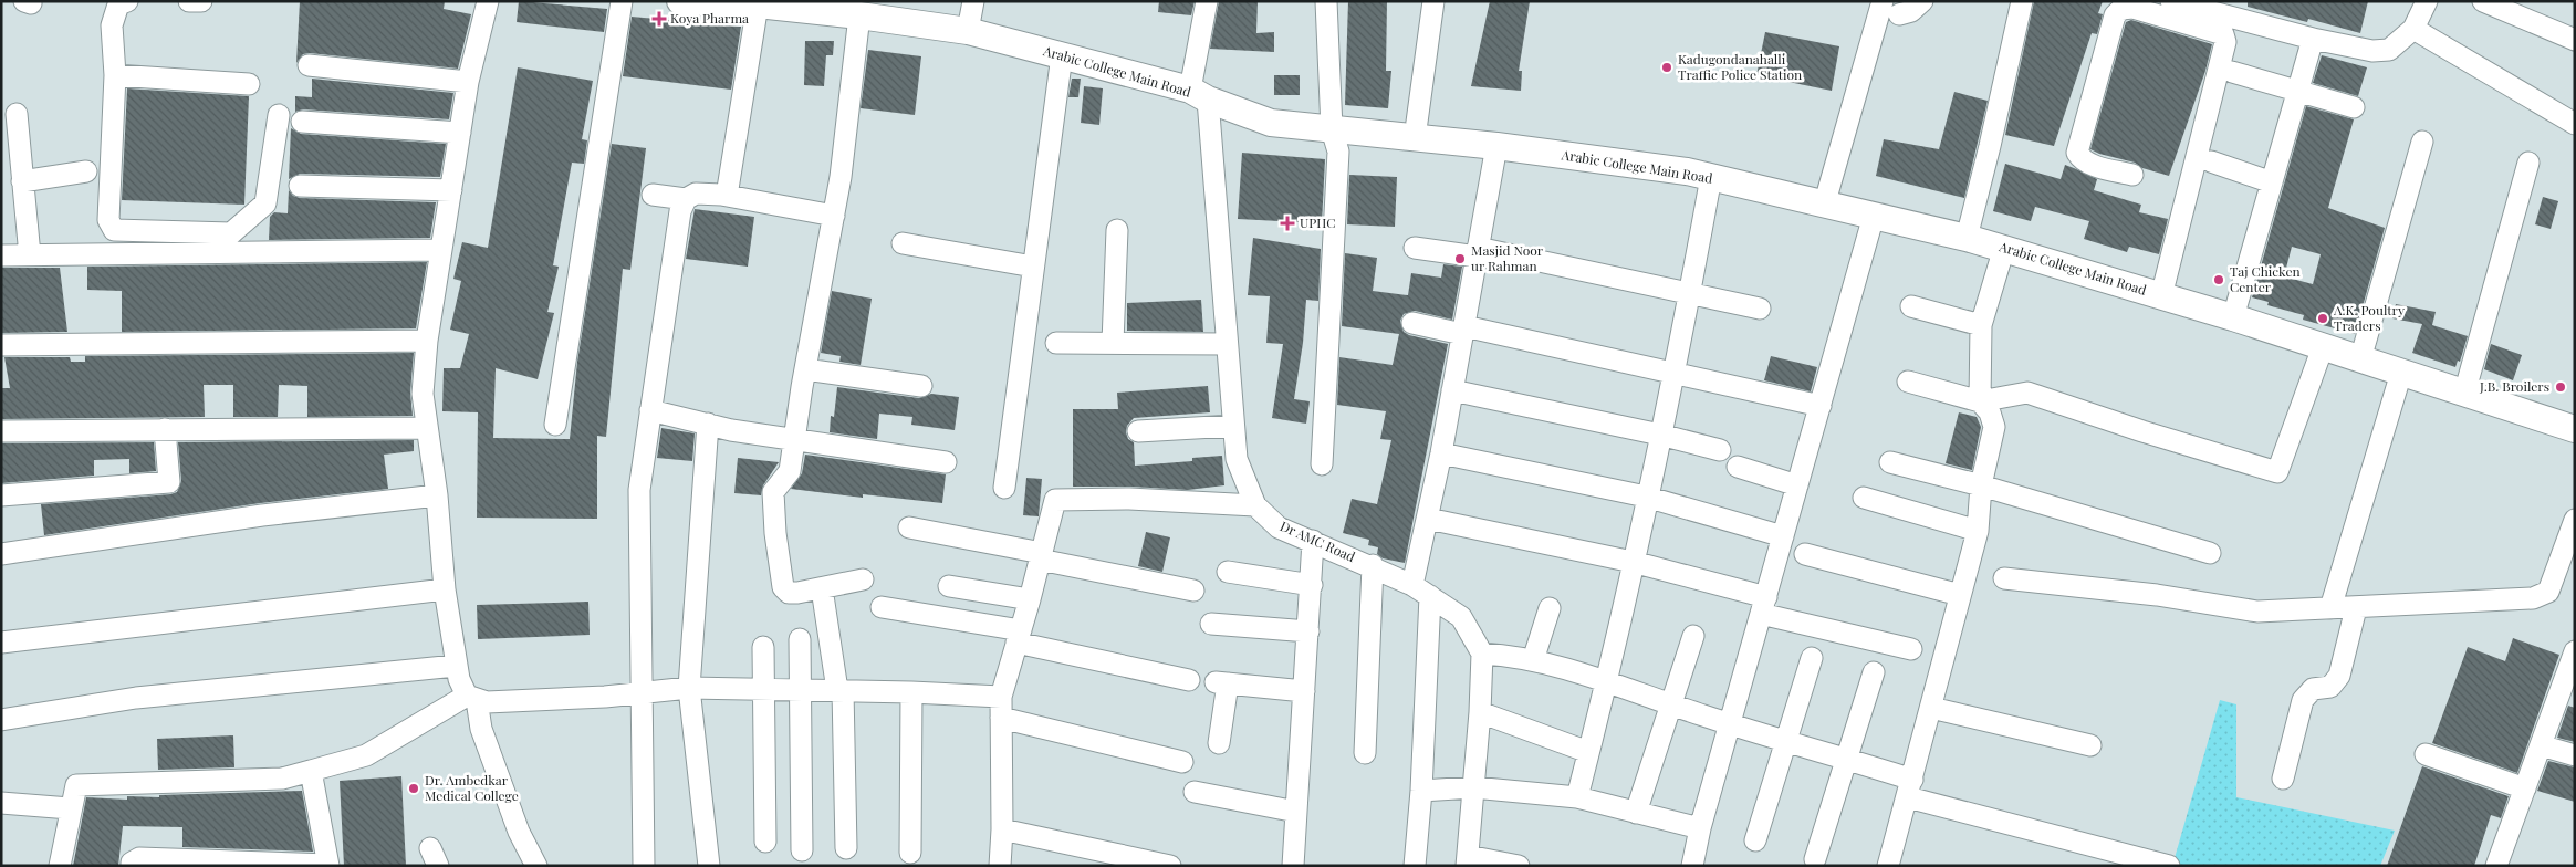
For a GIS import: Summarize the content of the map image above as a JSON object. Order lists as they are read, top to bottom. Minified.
{"streets":{"main road":["Arabic College Main Road"],"street":["Dr AMC Road"]},"crossings":[["Arabic College Main Road","Dr AMC Road"]],"places":{"health":["Koya Pharma","UPHC"],"other":["Kadugondanahalli Traffic Police Station","Masjid Noor ur Rahman","Taj Chicken Center","A.K. Poultry Traders","J.B. Broilers","Dr. Ambedkar Medical College"]}}
